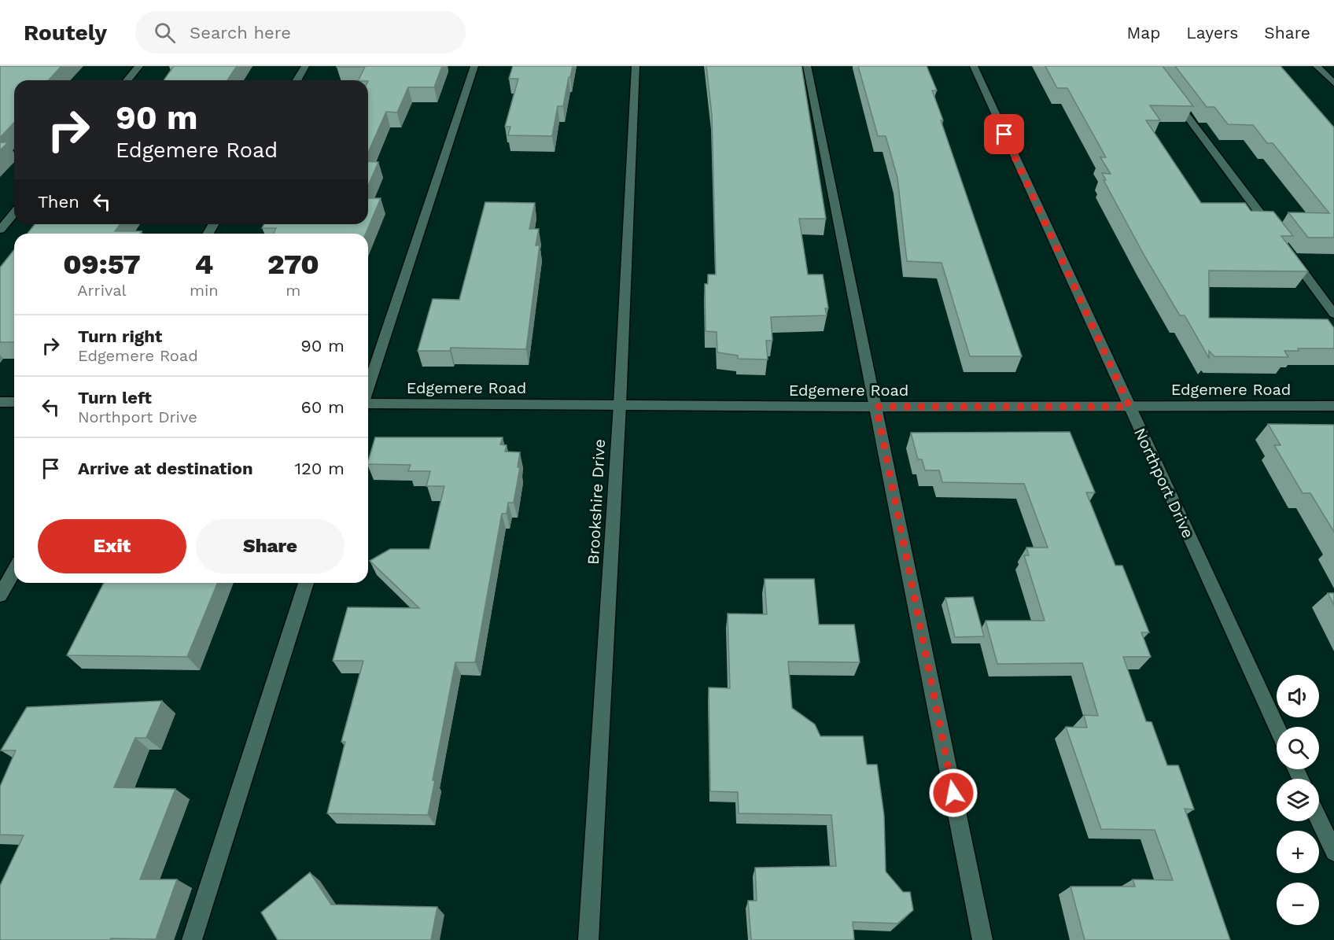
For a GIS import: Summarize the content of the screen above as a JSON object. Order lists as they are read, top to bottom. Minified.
{"streets":{"street":["Edgemere Road","Northport Drive","Brookshire Drive"]},"crossings":[["Edgemere Road","Northport Drive"],["Edgemere Road","Brookshire Drive"]],"page":{"header":"Routely","search":"Search here","nav":["Map","Layers","Share"],"turn":["90 m","Edgemere Road"],"then":"Then","eta":["09:57","Arrival","4","min","270","m"],"list":[{"name":"Turn right","note":"Edgemere Road","value":"90 m"},{"name":"Turn left","note":"Northport Drive","value":"60 m"},{"name":"Arrive at destination","value":"120 m"}],"buttons":["Exit","Share"],"map_buttons":["+","−"]}}
